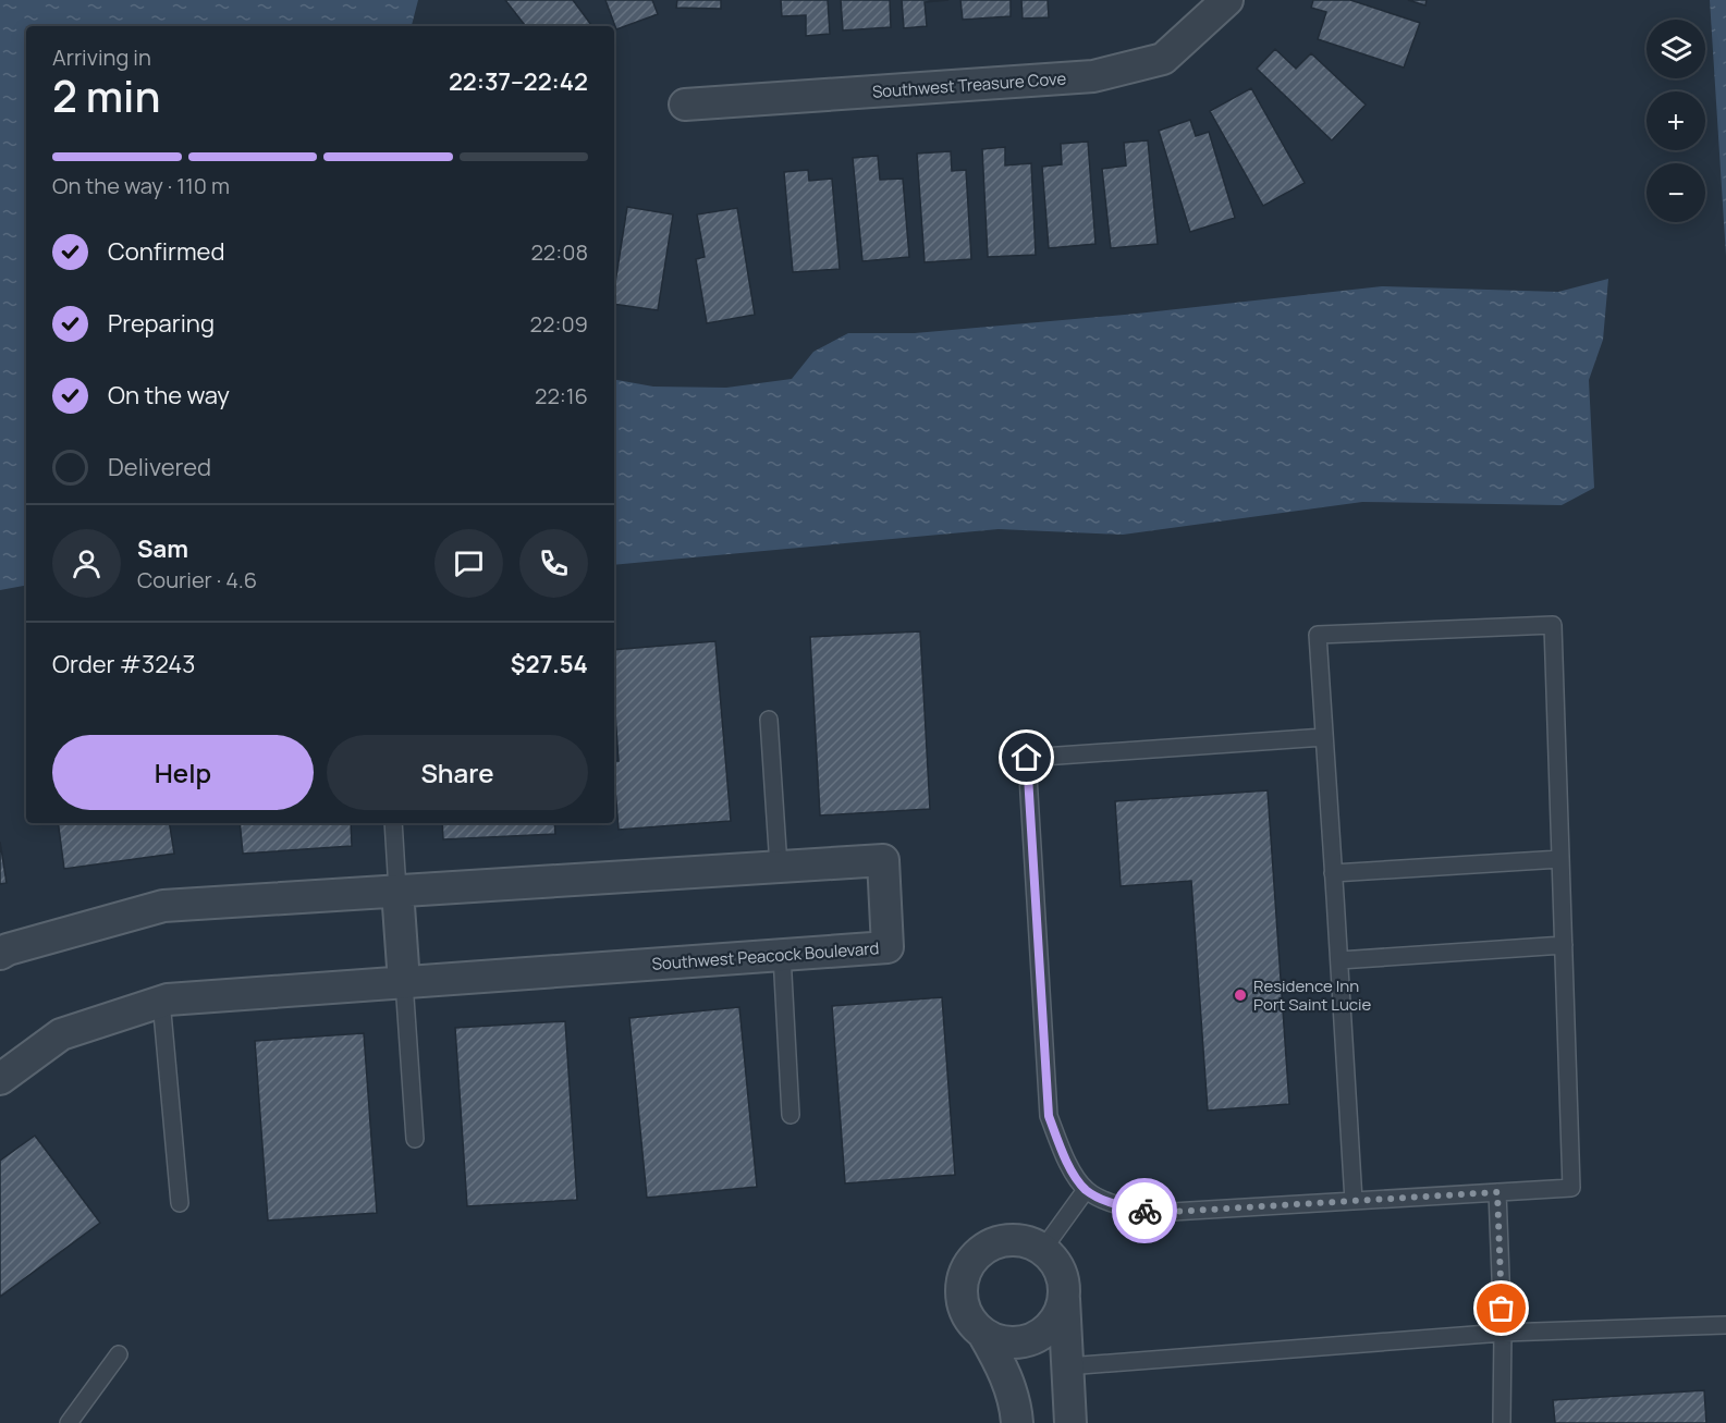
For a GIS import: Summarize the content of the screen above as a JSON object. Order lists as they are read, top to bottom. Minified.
{"streets":{"street":["Southwest Treasure Cove","Southwest Peacock Boulevard"]},"places":["Residence Inn Port Saint Lucie"],"page":{"map_buttons":["+","−"],"heading":["2 min","Arriving in","22:37–22:42"],"panel":["Sam","Courier · 4.6","Order #3243","$27.54"],"bar":"On the way · 110 m","list":[["Confirmed","22:08"],["Preparing","22:09"],["On the way","22:16"],"Delivered"],"buttons":["Help","Share"]}}
